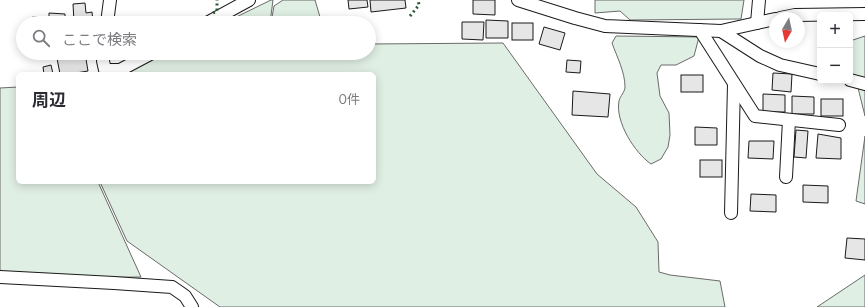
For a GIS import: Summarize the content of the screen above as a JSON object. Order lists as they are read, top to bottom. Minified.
{"north":"bottom","page":{"map_buttons":["+","−"],"search":"ここで検索","heading":["周辺","0件"]}}
